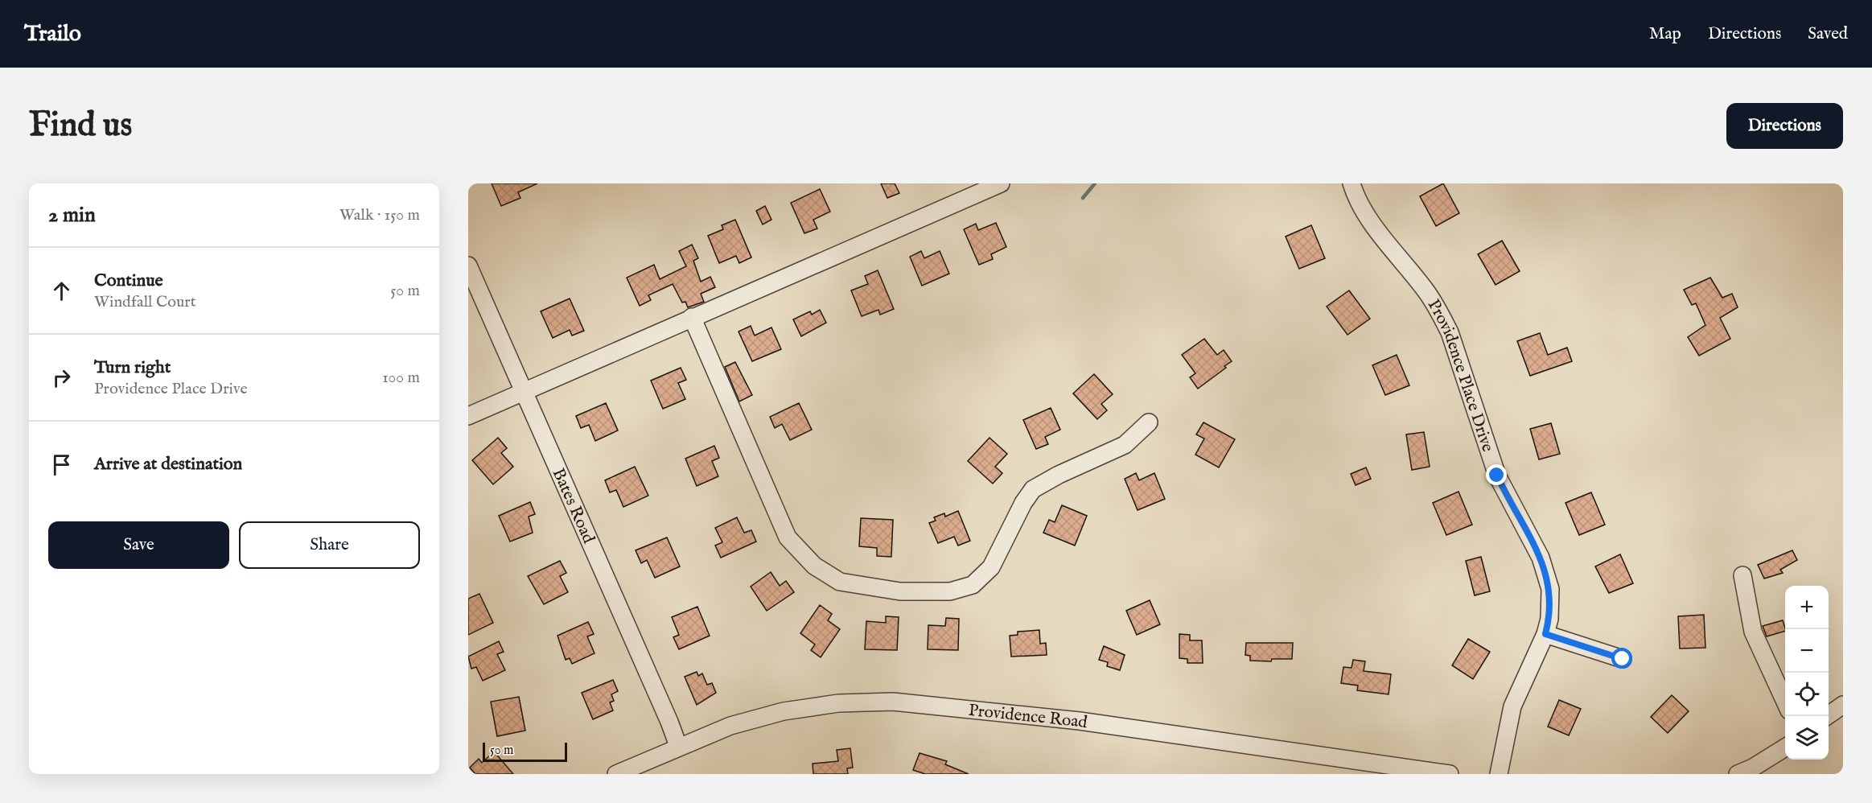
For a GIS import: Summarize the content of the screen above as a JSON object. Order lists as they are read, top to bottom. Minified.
{"streets":{"street":["Providence Place Drive","Bates Road","Providence Road"]},"crossings":[["Bates Road","Providence Road"]],"scale_bar":"50 m","page":{"header":"Trailo","nav":["Map","Directions","Saved"],"buttons":["Directions",["Save","Share"]],"title":"Find us","heading":["2 min","Walk · 150 m"],"list":[["Continue","Windfall Court","50 m"],["Turn right","Providence Place Drive","100 m"],"Arrive at destination"],"map_buttons":["+","−"],"scale":"50 m"}}
